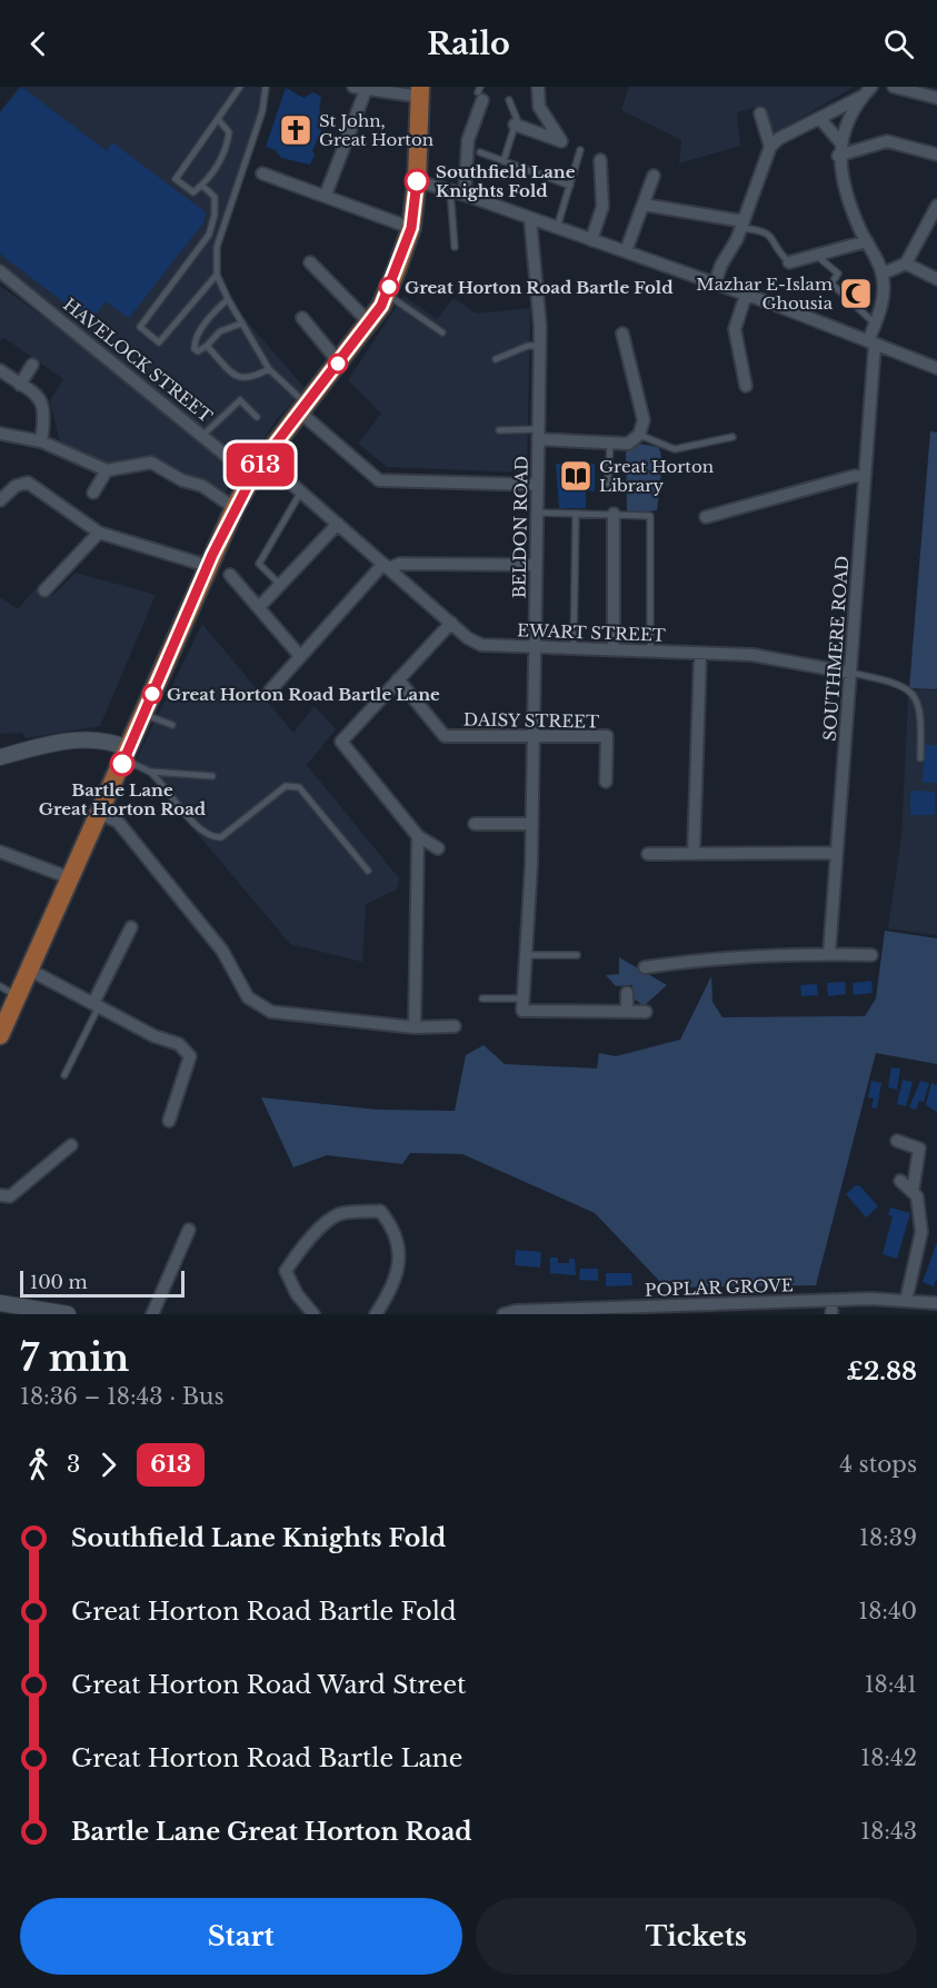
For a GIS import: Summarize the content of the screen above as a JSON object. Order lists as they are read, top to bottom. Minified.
{"streets":{"street":["HAVELOCK STREET","BELDON ROAD","EWART STREET","SOUTHMERE ROAD","DAISY STREET","POPLAR GROVE"]},"crossings":[["BELDON ROAD","EWART STREET"],["BELDON ROAD","DAISY STREET"],["EWART STREET","SOUTHMERE ROAD"]],"places":{"church":["St John, Great Horton"],"other":["Southfield Lane Knights Fold","Great Horton Road Bartle Fold","Great Horton Road Bartle Lane","Bartle Lane Great Horton Road"],"mosque":["Mazhar E-Islam Ghousia"],"library":["Great Horton Library"]},"lines":["bus line 613"],"scale_bar":"100 m","page":{"header":"Railo","on_map":"613","scale":"100 m","heading":["7 min","18:36 – 18:43 · Bus","£2.88"],"legs":["3","613","4 stops"],"list":[{"name":"Southfield Lane Knights Fold","value":"18:39"},{"name":"Great Horton Road Bartle Fold","value":"18:40"},{"name":"Great Horton Road Ward Street","value":"18:41"},{"name":"Great Horton Road Bartle Lane","value":"18:42"},{"name":"Bartle Lane Great Horton Road","value":"18:43"}],"buttons":["Start","Tickets"]}}
